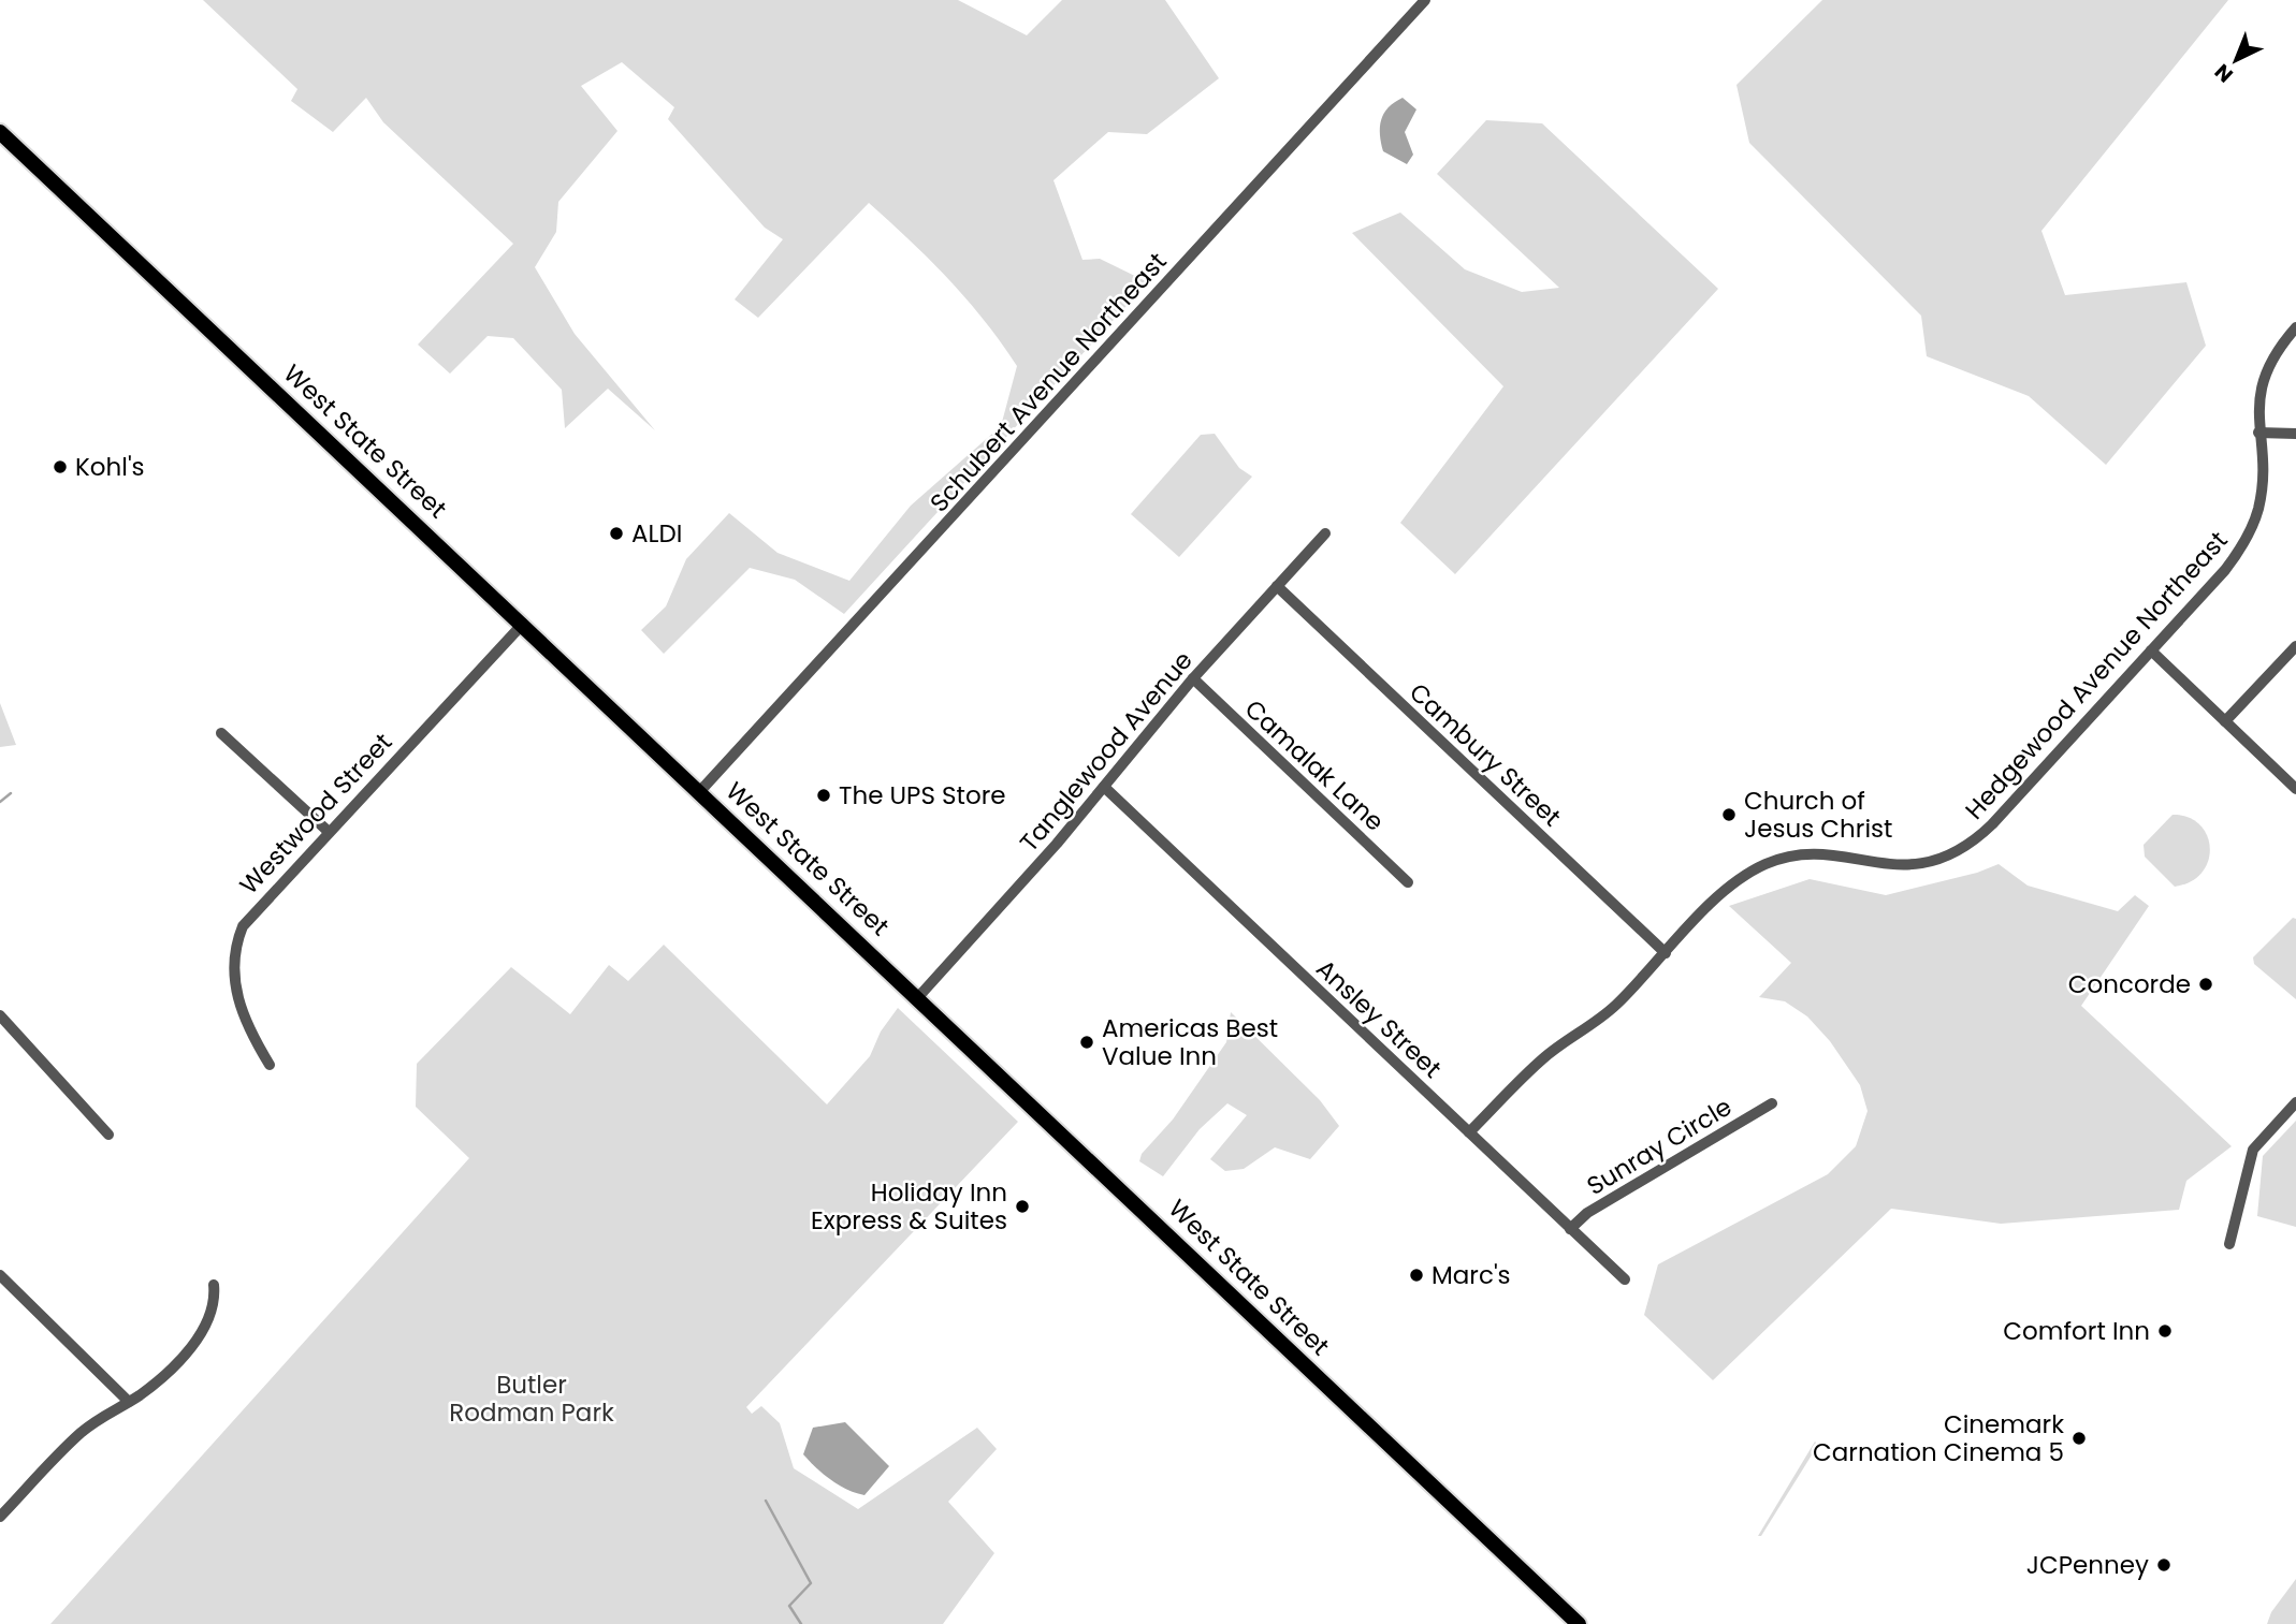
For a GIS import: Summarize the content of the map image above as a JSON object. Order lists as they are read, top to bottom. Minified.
{"streets":{"highway":["West State Street"],"street":["Schubert Avenue Northeast","Hedgewood Avenue Northeast","Tanglewood Avenue","Cambury Street","Camalak Lane","Westwood Street","Ansley Street","Sunray Circle"]},"crossings":[["Schubert Avenue Northeast","West State Street"],["West State Street","Tanglewood Avenue"],["West State Street","Westwood Street"],["Hedgewood Avenue Northeast","Cambury Street"],["Hedgewood Avenue Northeast","Ansley Street"],["Tanglewood Avenue","Cambury Street"],["Tanglewood Avenue","Camalak Lane"],["Tanglewood Avenue","Ansley Street"],["Ansley Street","Sunray Circle"]],"parks":["Butler Rodman Park"],"places":["Kohl's","ALDI","The UPS Store","Church of Jesus Christ","Concorde","Americas Best Value Inn","Holiday Inn Express & Suites","Marc's","Comfort Inn","Cinemark Carnation Cinema 5","JCPenney"],"north":"bottom left"}
